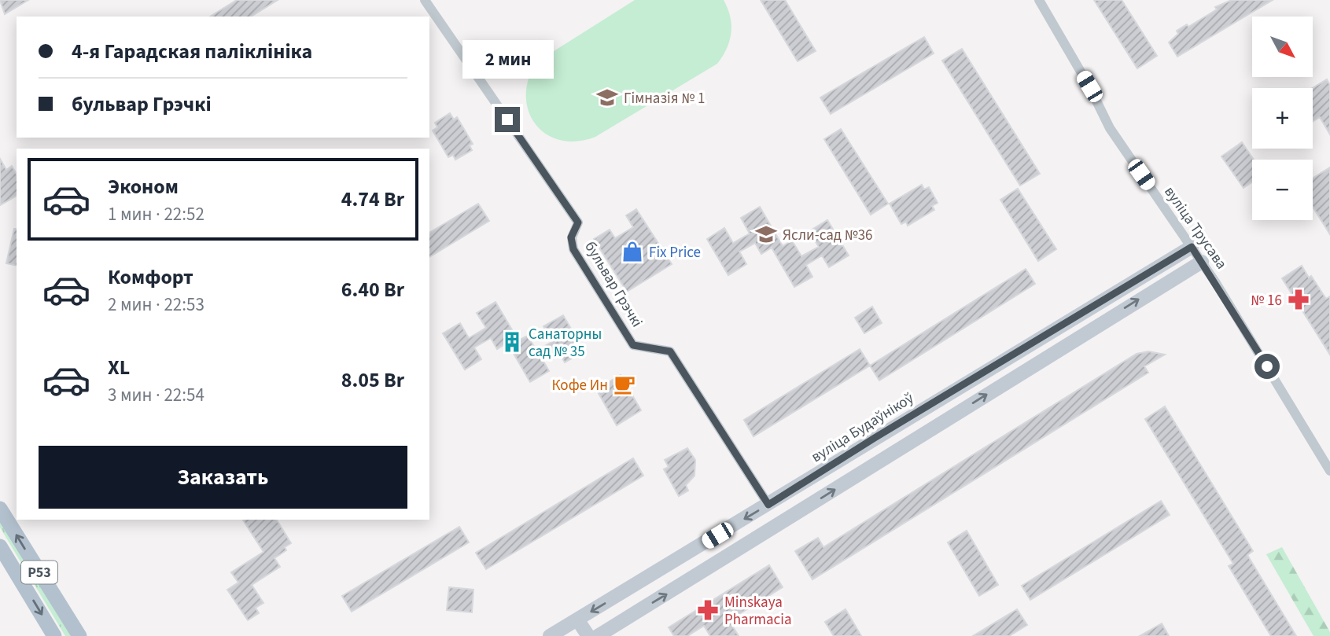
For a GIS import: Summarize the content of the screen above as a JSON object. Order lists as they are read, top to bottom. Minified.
{"streets":{"main road":["Р53"],"street":["вуліца Трусава","бульвар Грэчкі","вуліца Будаўнікоў"]},"crossings":[["вуліца Трусава","вуліца Будаўнікоў"],["бульвар Грэчкі","вуліца Будаўнікоў"]],"places":{"school or university":["Гімназія № 1","Ясли-сад №36"],"shop":["Fix Price"],"pharmacy":["№ 16","Minskaya Pharmacia"],"building":["Санаторны сад № 35"],"cafe":["Кофе Ин"]},"north":"bottom right","page":{"map_buttons":["+","−"],"banner":["4-я Гарадская паліклініка","бульвар Грэчкі"],"bubble":"2 мин","list":[{"name":"Эконом","note":"1 мин · 22:52","value":"4.74 Br"},{"name":"Комфорт","note":"2 мин · 22:53","value":"6.40 Br"},{"name":"XL","note":"3 мин · 22:54","value":"8.05 Br"}],"buttons":"Заказать"}}
